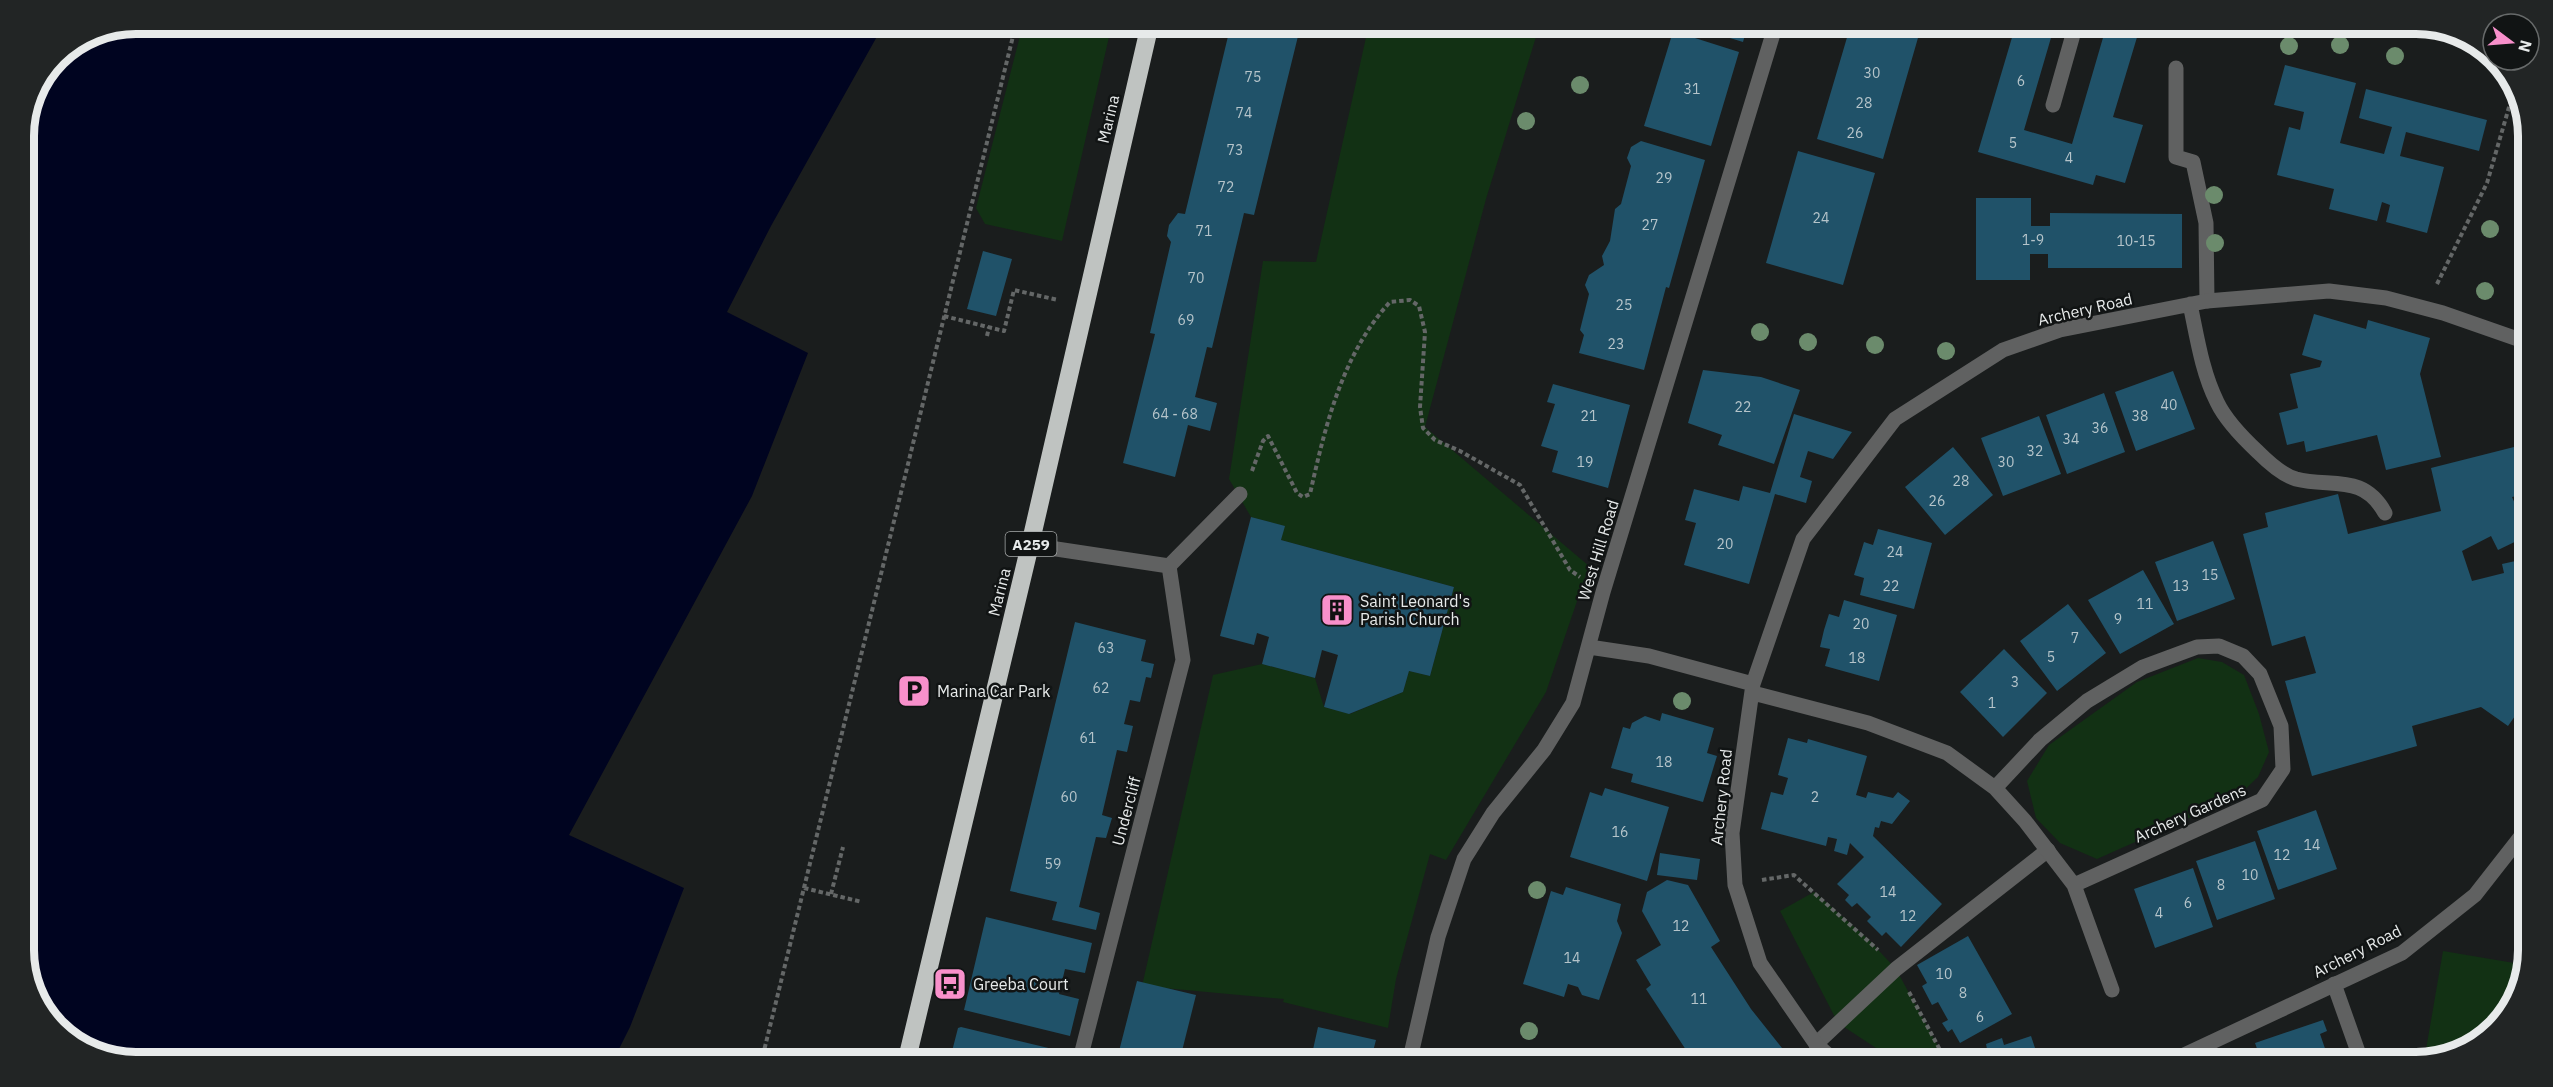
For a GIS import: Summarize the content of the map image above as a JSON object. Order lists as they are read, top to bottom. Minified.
{"streets":{"highway":["Marina","A259"],"street":["Archery Road","West Hill Road","Undercliff","Archery Gardens"]},"places":{"building":["Saint Leonard's Parish Church"],"parking":["Marina Car Park"],"bus stop":["Greeba Court"]},"house_numbers":["30","75","6","31","28","74","26","5","73","4","29","72","24","27","71","1-9","10-15","70","25","69","23","40","22","64 - 68","21","38","36","34","32","19","30","28","26","20","24","15","22","13","11","9","20","7","63","5","18","3","62","1","61","18","60","2","16","14","12","59","10","8","14","6","4","12","12","14","10","8","11","6"],"north":"right"}
